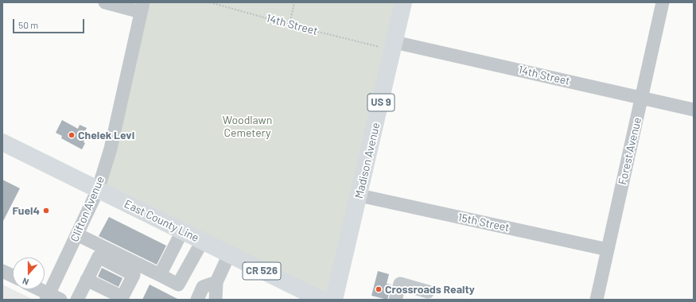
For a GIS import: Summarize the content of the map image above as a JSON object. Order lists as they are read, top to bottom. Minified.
{"streets":{"main road":["US 9","Madison Avenue","East County Line","CR 526"],"street":["14th Street","Forest Avenue","Clifton Avenue","15th Street"]},"crossings":[["14th Street","Forest Avenue"],["14th Street","Madison Avenue"],["Forest Avenue","15th Street"],["Madison Avenue","15th Street"],["Clifton Avenue","East County Line"]],"parks":["Woodlawn Cemetery"],"places":["Chelek Levi","Fuel4","Crossroads Realty"],"scale_bar":"50 m","north":"bottom"}
